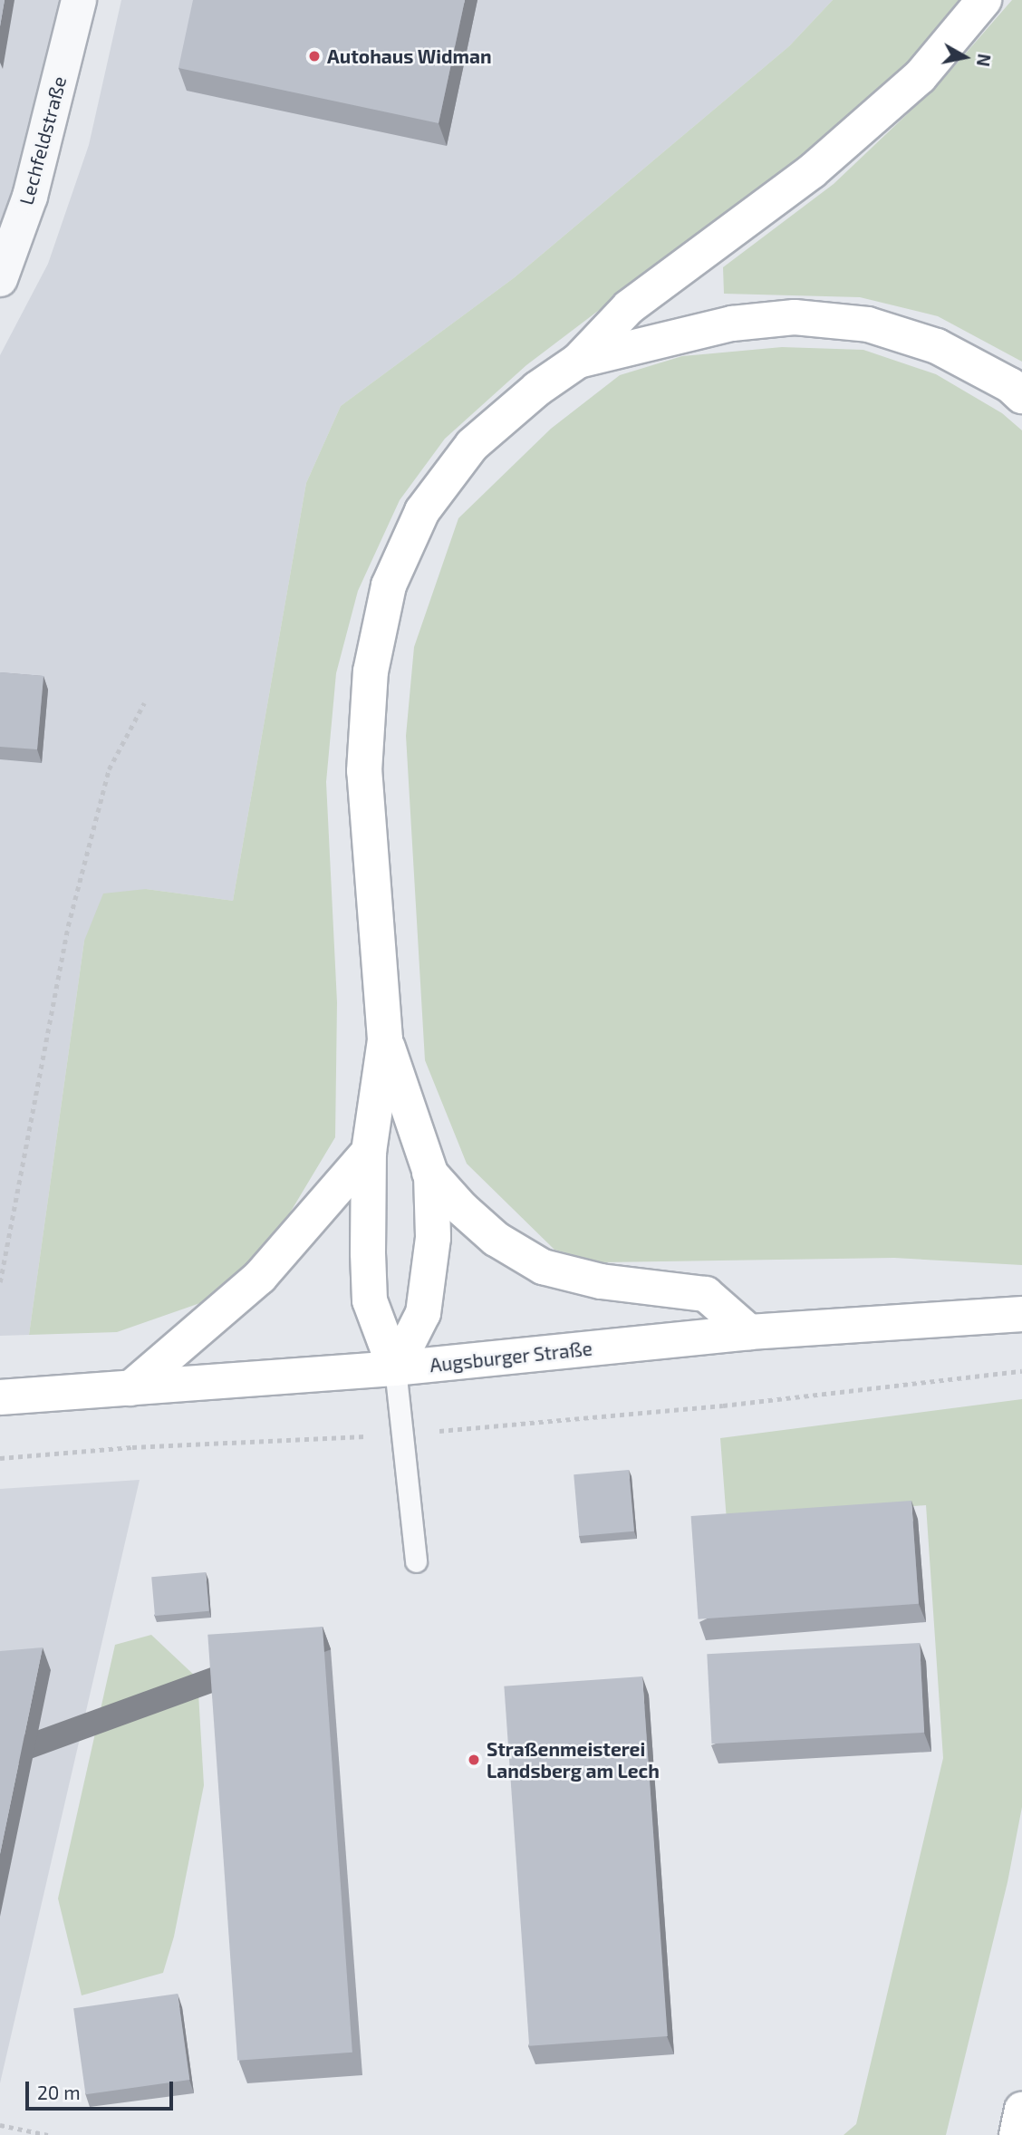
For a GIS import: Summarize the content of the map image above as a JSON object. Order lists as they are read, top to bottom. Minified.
{"streets":{"main road":["Augsburger Straße"],"street":["Lechfeldstraße"]},"places":["Autohaus Widman","Straßenmeisterei Landsberg am Lech"],"scale_bar":"20 m","north":"right"}
